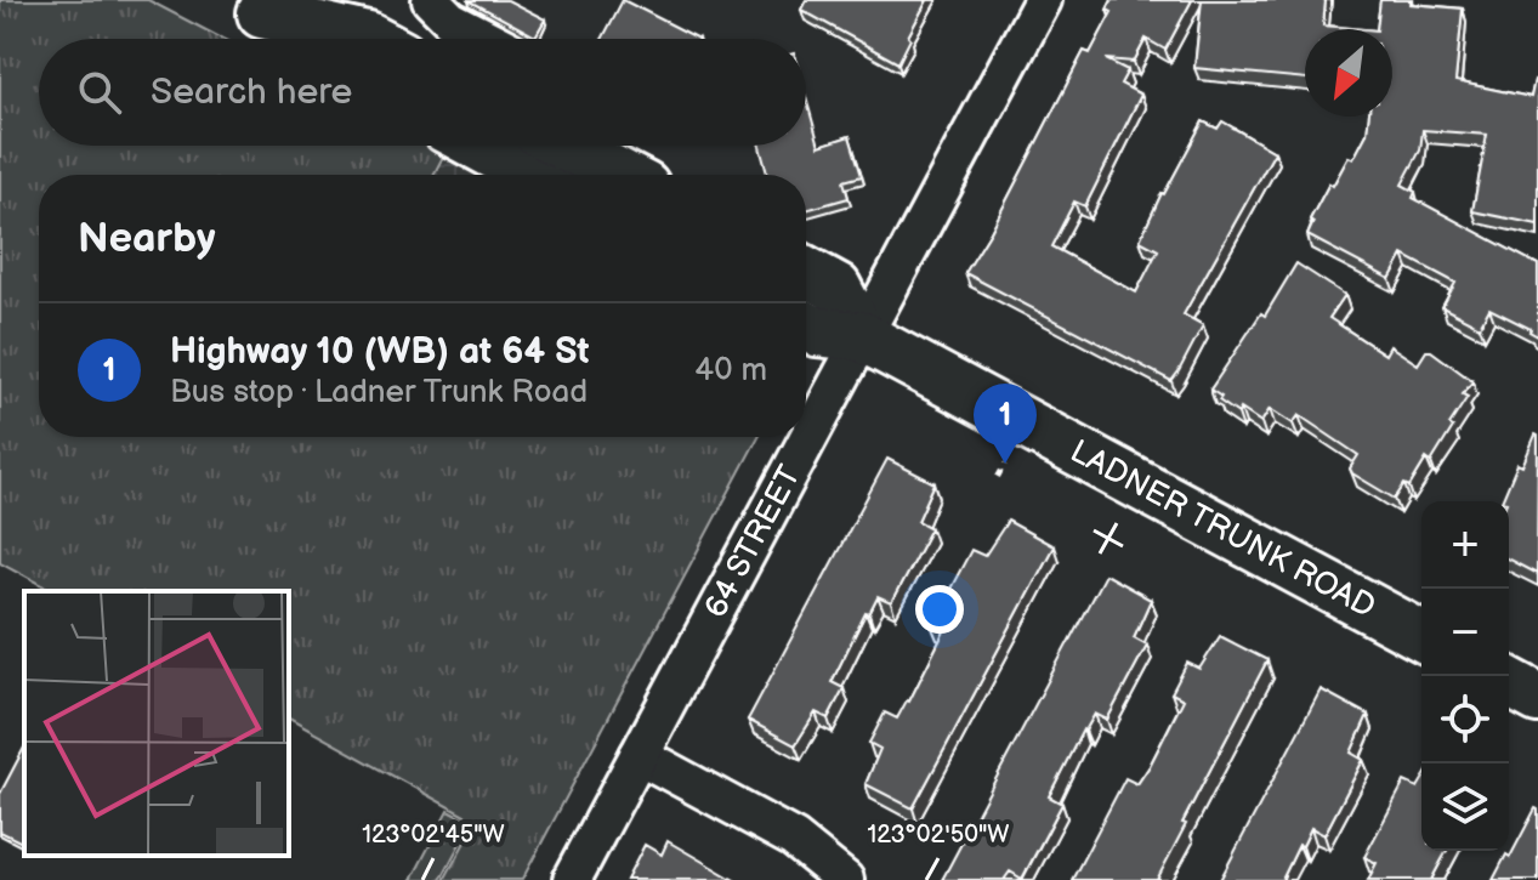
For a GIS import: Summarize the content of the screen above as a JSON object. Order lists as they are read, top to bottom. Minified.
{"streets":{"main road":["LADNER TRUNK ROAD"],"street":["64 STREET"]},"crossings":[["LADNER TRUNK ROAD","64 STREET"]],"north":"bottom left","page":{"search":"Search here","heading":"Nearby","list":[{"mark":"1","name":"Highway 10 (WB) at 64 St","note":"Bus stop · Ladner Trunk Road","value":"40 m"}],"pins":"1","map_buttons":["+","−"]},"coordinates":["123°02'45\"W","123°02'50\"W"]}
